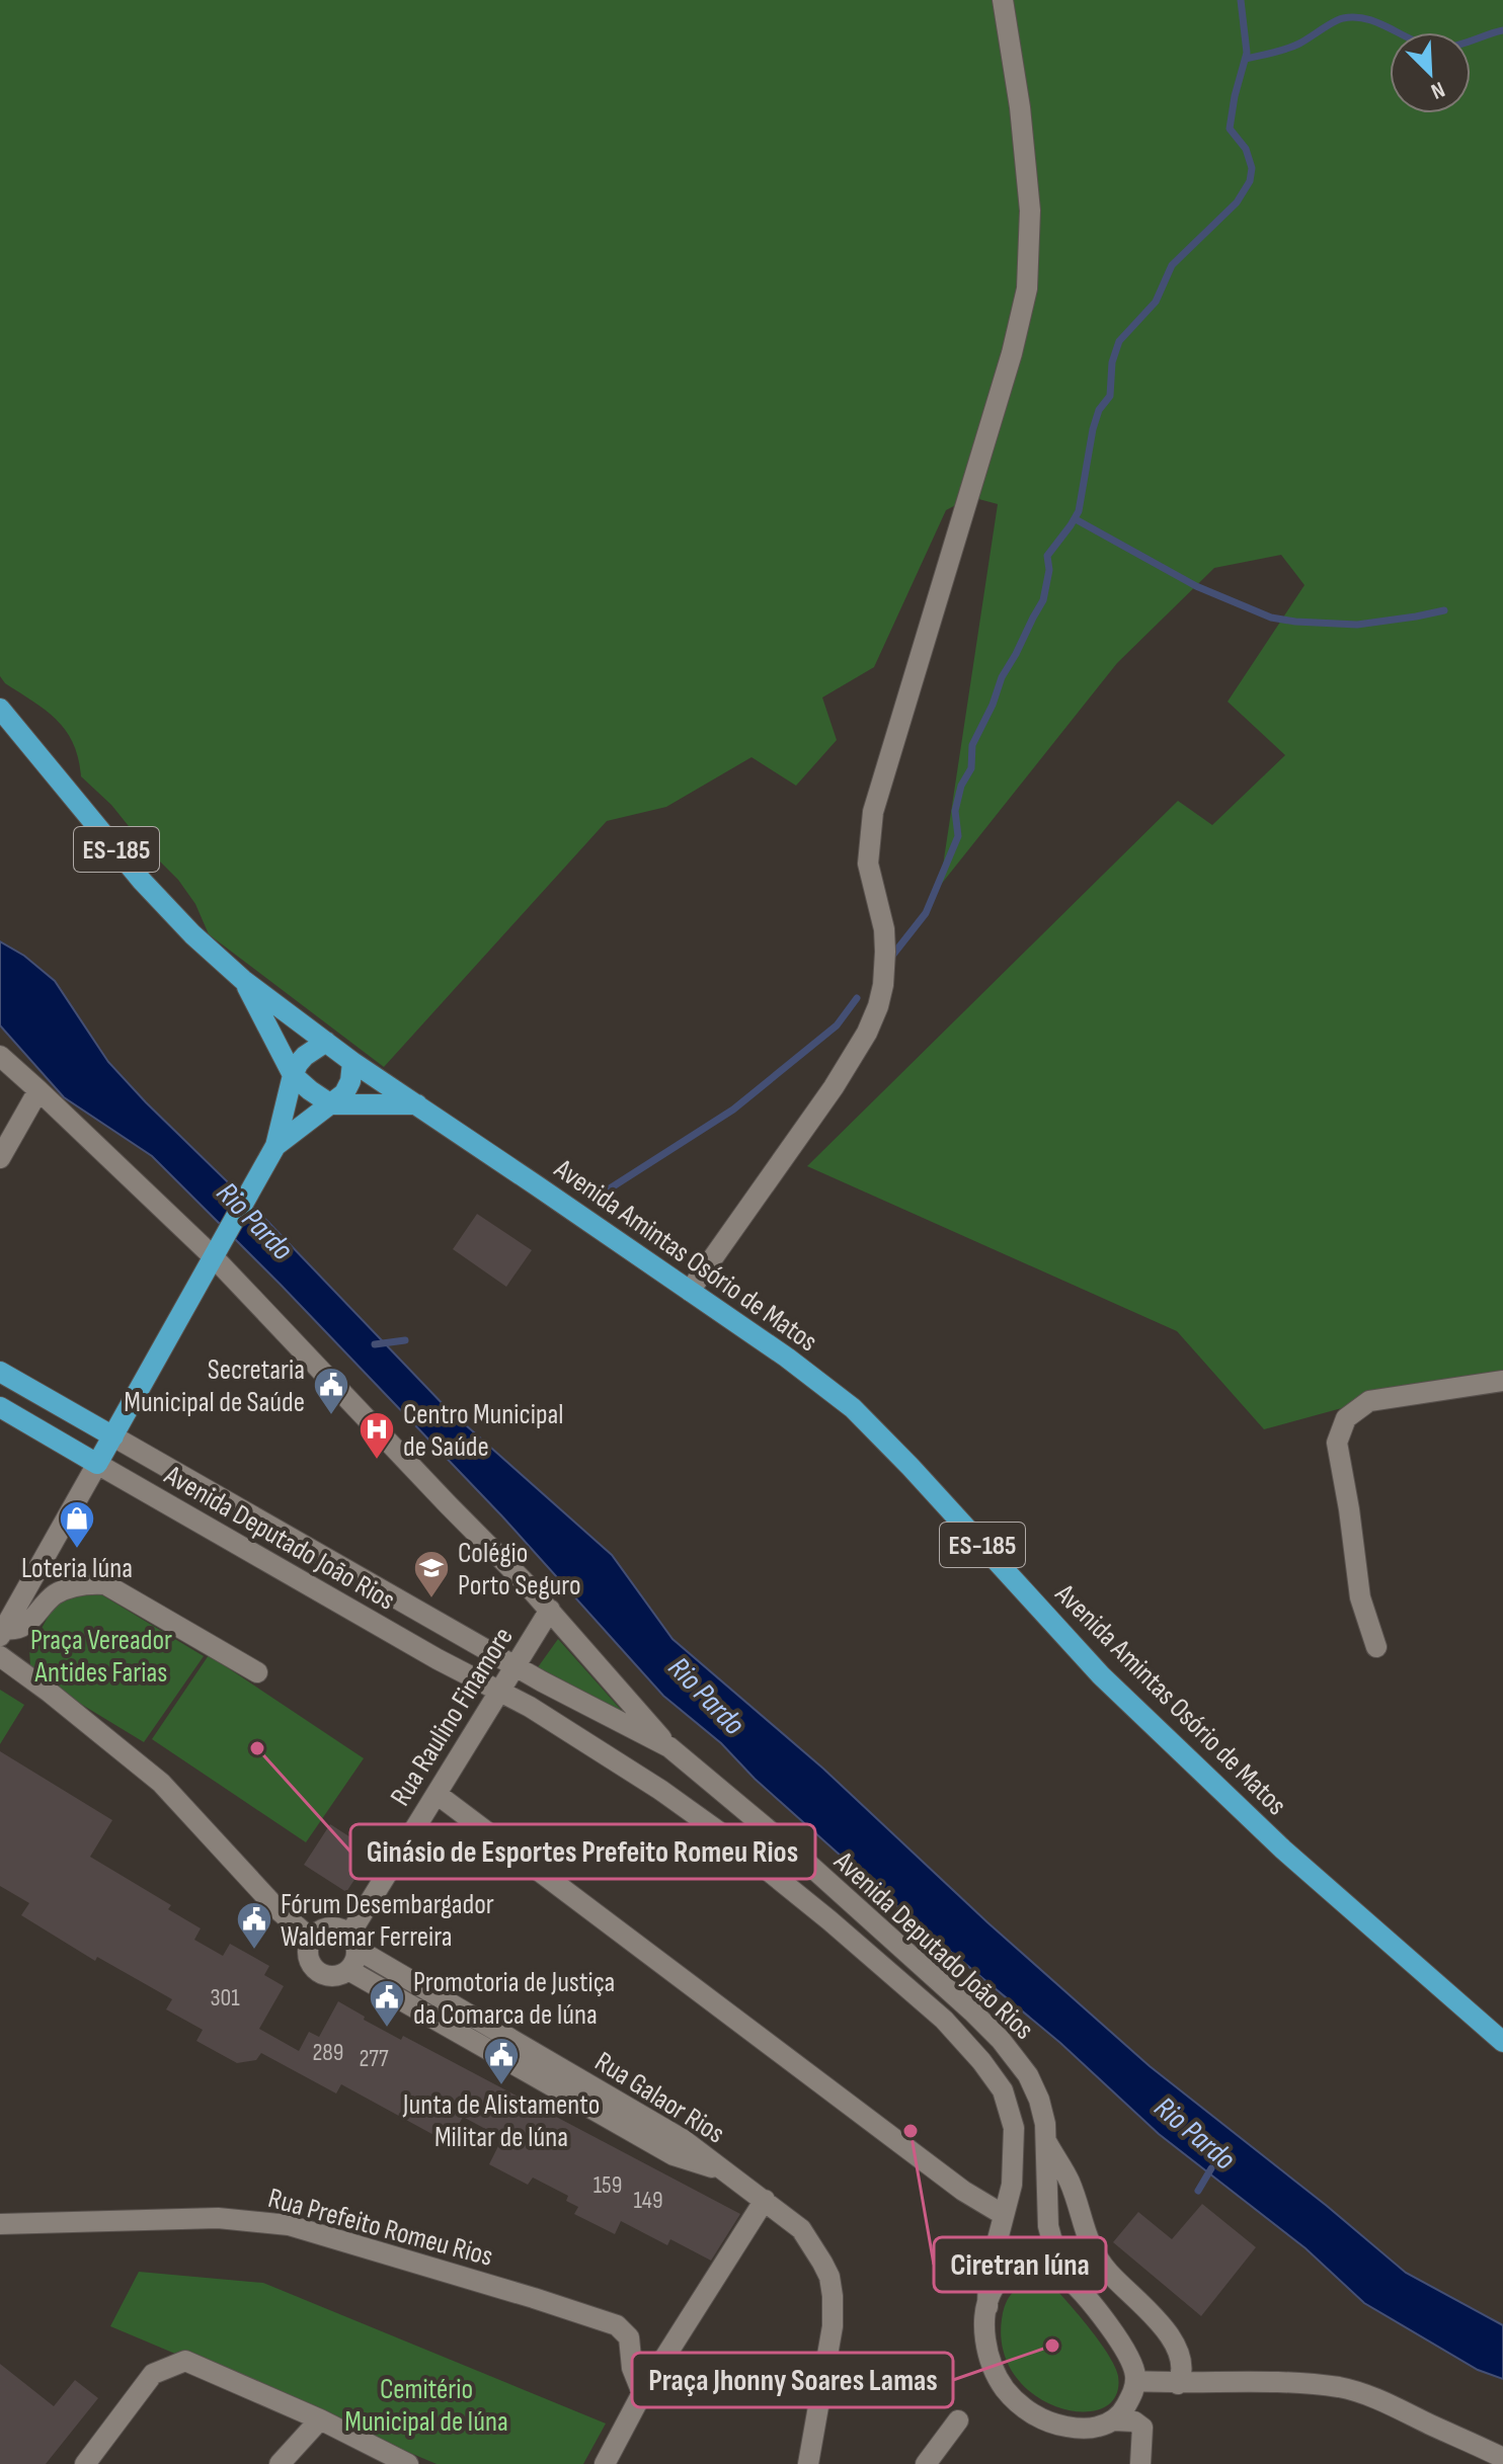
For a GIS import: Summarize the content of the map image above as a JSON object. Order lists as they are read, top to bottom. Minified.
{"streets":{"main road":["ES-185","Avenida Amintas Osório de Matos","Avenida Deputado João Rios"],"street":["Rua Raulino Finamore","Rua Galaor Rios","Rua Prefeito Romeu Rios"]},"crossings":[["ES-185","Avenida Amintas Osório de Matos"],["Avenida Deputado João Rios","Rua Raulino Finamore"],["Rua Raulino Finamore","Rua Galaor Rios"]],"water":["Rio Pardo"],"parks":["Praça Vereador Antides Farias","Cemitério Municipal de Iúna"],"places":{"public building":["Secretaria Municipal de Saúde","Fórum Desembargador Waldemar Ferreira","Promotoria de Justiça da Comarca de Iúna","Junta de Alistamento Militar de Iúna"],"hospital":["Centro Municipal de Saúde"],"shop":["Loteria Iúna"],"school or university":["Colégio Porto Seguro"],"other":["Ginásio de Esportes Prefeito Romeu Rios","Ciretran Iúna","Praça Jhonny Soares Lamas"]},"house_numbers":["301","289","277","159","149"],"north":"bottom right"}
